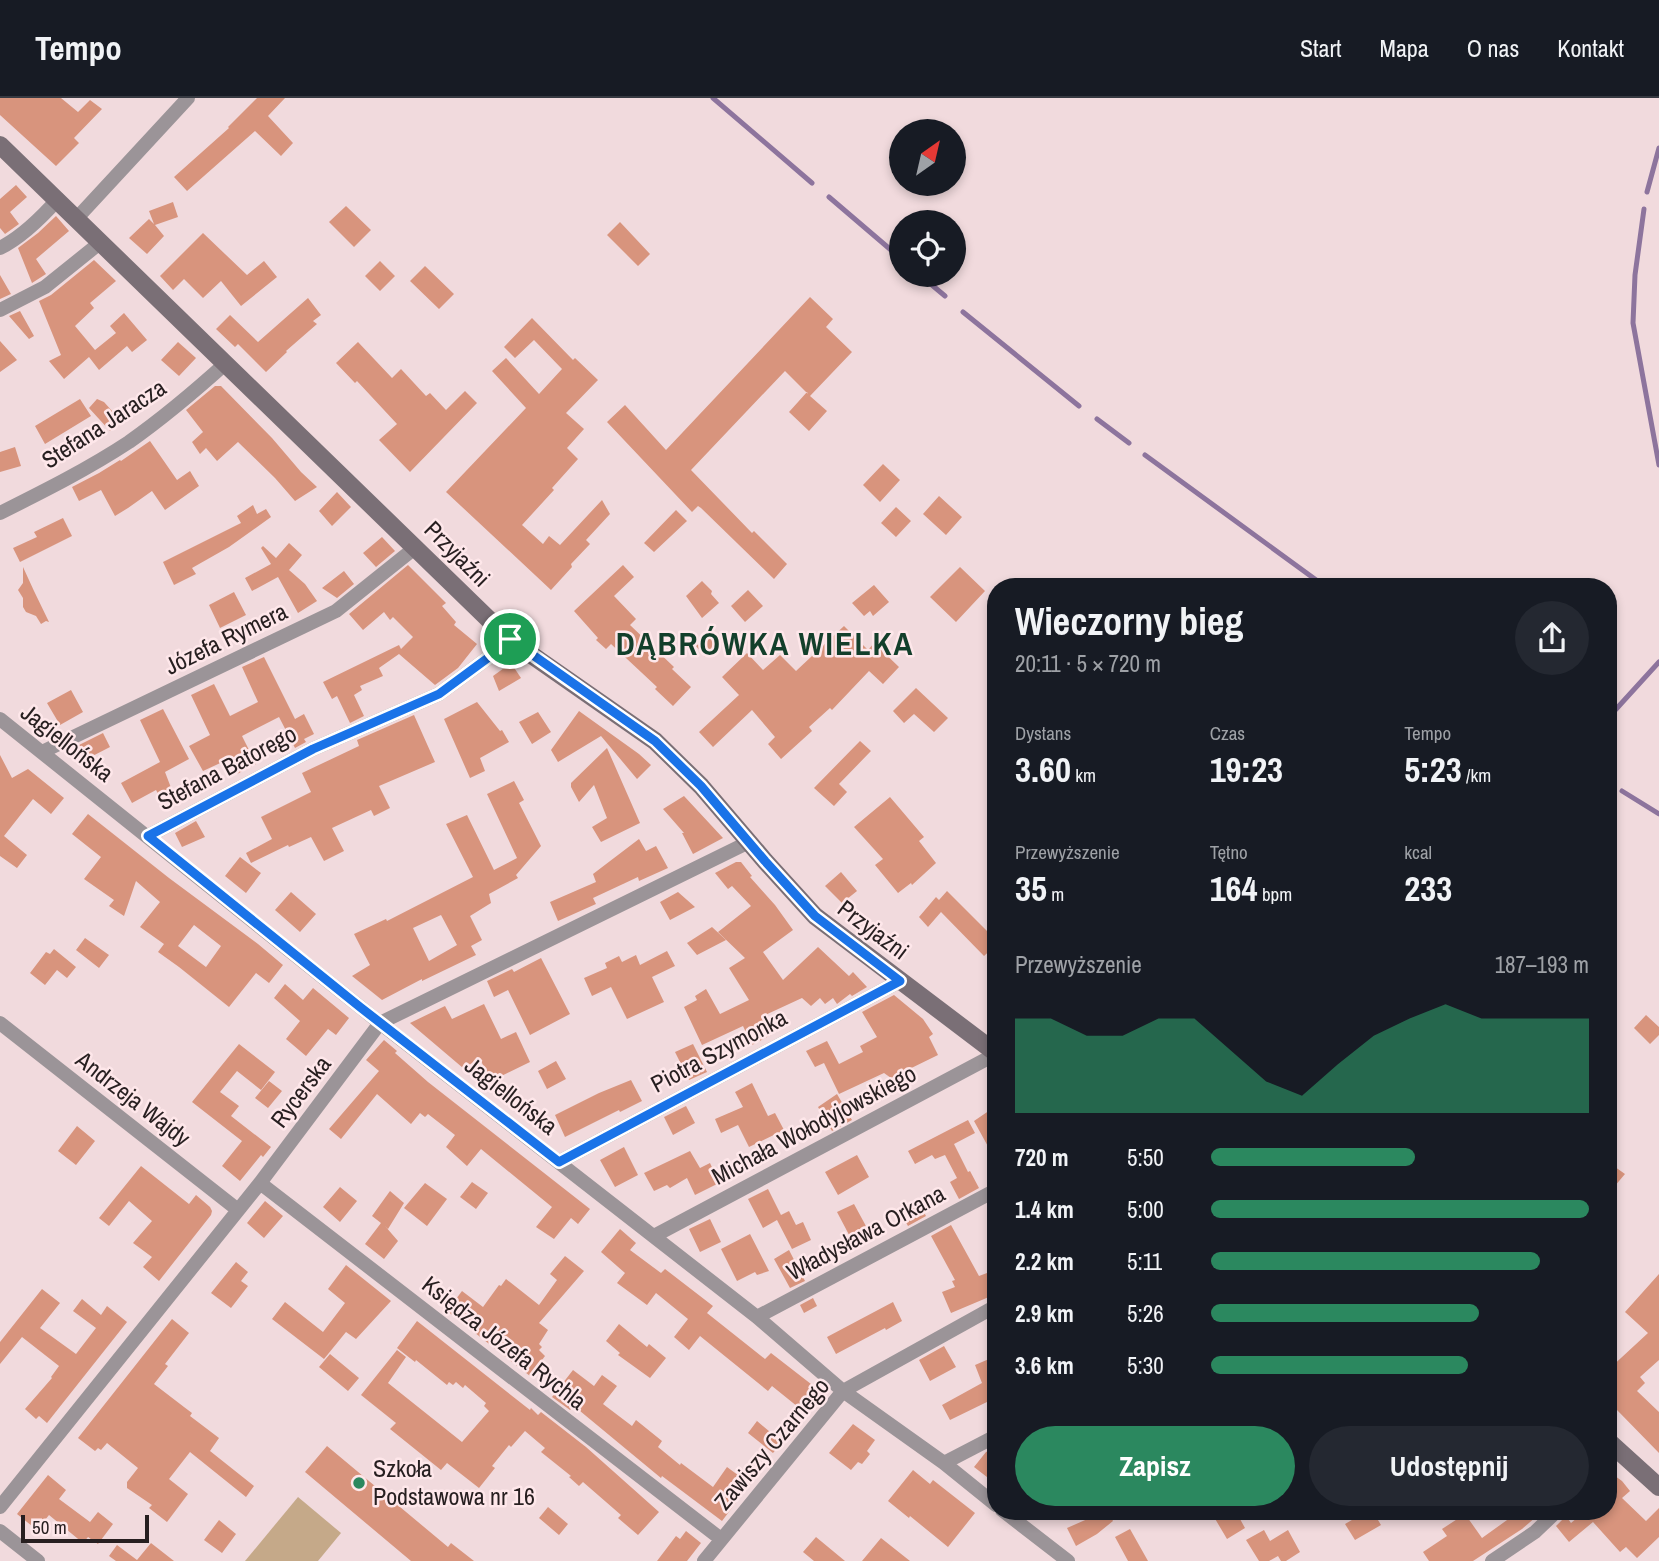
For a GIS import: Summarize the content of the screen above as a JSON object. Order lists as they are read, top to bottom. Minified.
{"streets":{"street":["Stefana Jaracza","Przyjaźni","Józefa Rymera","Jagiellońska","Stefana Batorego","Piotra Szymonka","Rycerska","Andrzeja Wajdy","Michała Wołodyjowskiego","Władysława Orkana","Księdza Józefa Rychla","Zawiszy Czarnego"]},"crossings":[["Stefana Jaracza","Przyjaźni"],["Przyjaźni","Józefa Rymera"],["Przyjaźni","Stefana Batorego"],["Przyjaźni","Piotra Szymonka"],["Przyjaźni","Rycerska"],["Józefa Rymera","Jagiellońska"],["Jagiellońska","Stefana Batorego"],["Jagiellońska","Piotra Szymonka"],["Jagiellońska","Rycerska"],["Jagiellońska","Michała Wołodyjowskiego"],["Jagiellońska","Władysława Orkana"],["Jagiellońska","Zawiszy Czarnego"],["Rycerska","Andrzeja Wajdy"],["Rycerska","Księdza Józefa Rychla"],["Księdza Józefa Rychla","Zawiszy Czarnego"]],"districts":["DĄBRÓWKA WIELKA"],"places":["Szkoła Podstawowa nr 16"],"scale_bar":"50 m","north":"top right","page":{"header":"Tempo","nav":["Start","Mapa","O nas","Kontakt"],"heading":["Wieczorny bieg","20:11 · 5 × 720 m"],"stats":[["Dystans","3.60 km"],["Czas","19:23"],["Tempo","5:23 /km"],["Przewyższenie","35 m"],["Tętno","164 bpm"],["kcal","233"]],"chart":["Przewyższenie","187–193 m"],"list":[{"name":"720 m","note":"5:50"},{"name":"1.4 km","note":"5:00"},{"name":"2.2 km","note":"5:11"},{"name":"2.9 km","note":"5:26"},{"name":"3.6 km","note":"5:30"}],"buttons":["Zapisz","Udostępnij"],"scale":"50 m"}}
